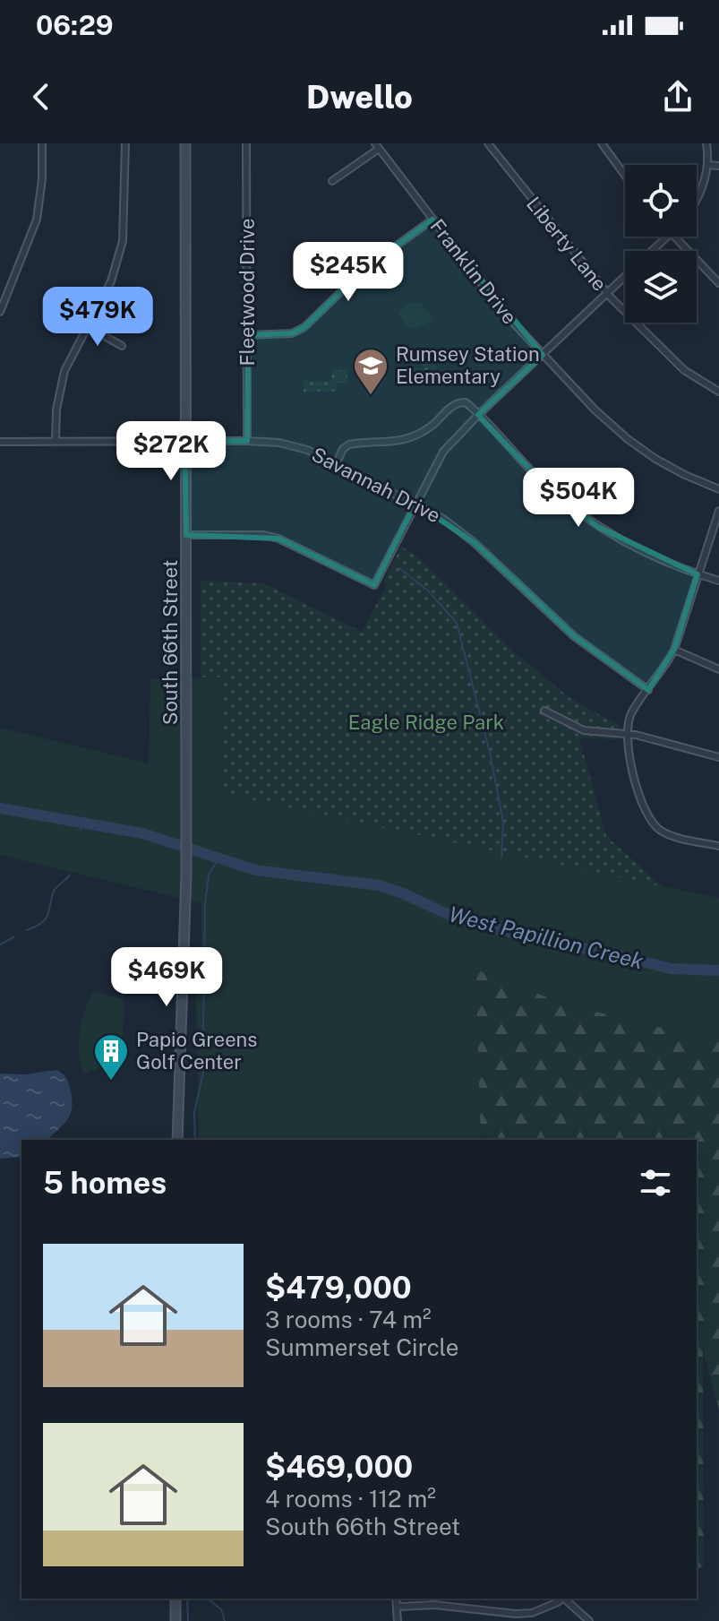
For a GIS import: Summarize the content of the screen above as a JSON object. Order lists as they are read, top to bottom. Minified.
{"streets":{"street":["Liberty Lane","Franklin Drive","Fleetwood Drive","Savannah Drive","South 66th Street"]},"crossings":[["Fleetwood Drive","Savannah Drive"],["Savannah Drive","South 66th Street"]],"water":["West Papillion Creek"],"parks":["Eagle Ridge Park"],"places":{"school or university":["Rumsey Station Elementary"],"building":["Papio Greens Golf Center"]},"page":{"status":"06:29","header":"Dwello","price":["$245K","$479K","$272K","$504K","$469K"],"heading":"5 homes","list":[{"name":"$479,000","note":"3 rooms · 74 m² · Summerset Circle"},{"name":"$469,000","note":"4 rooms · 112 m² · South 66th Street"}]}}
